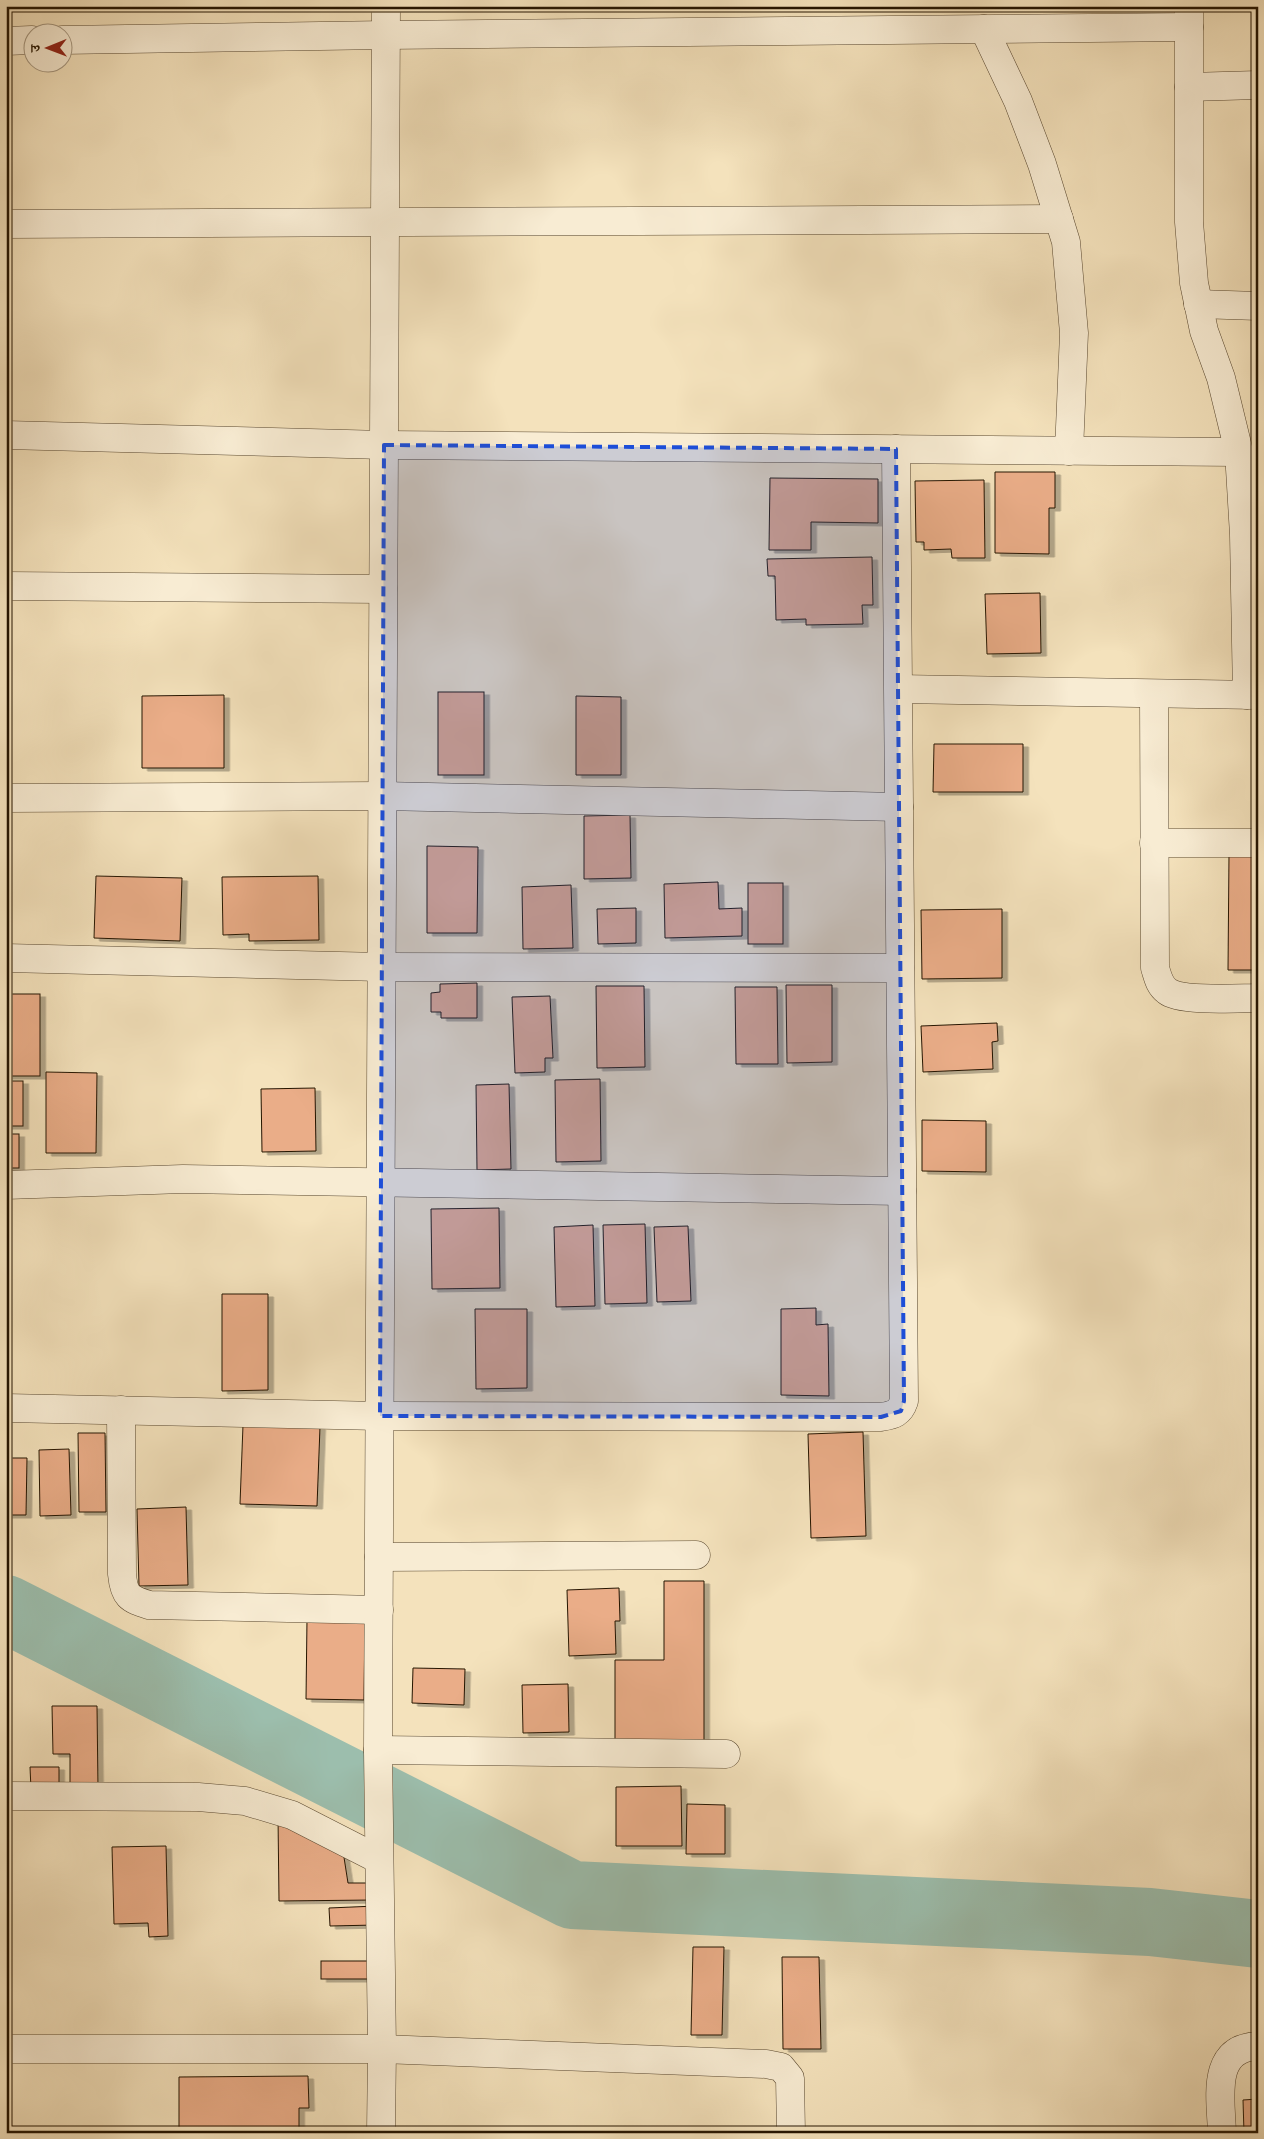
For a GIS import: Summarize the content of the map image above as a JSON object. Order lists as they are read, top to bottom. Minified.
{"north":"left"}
